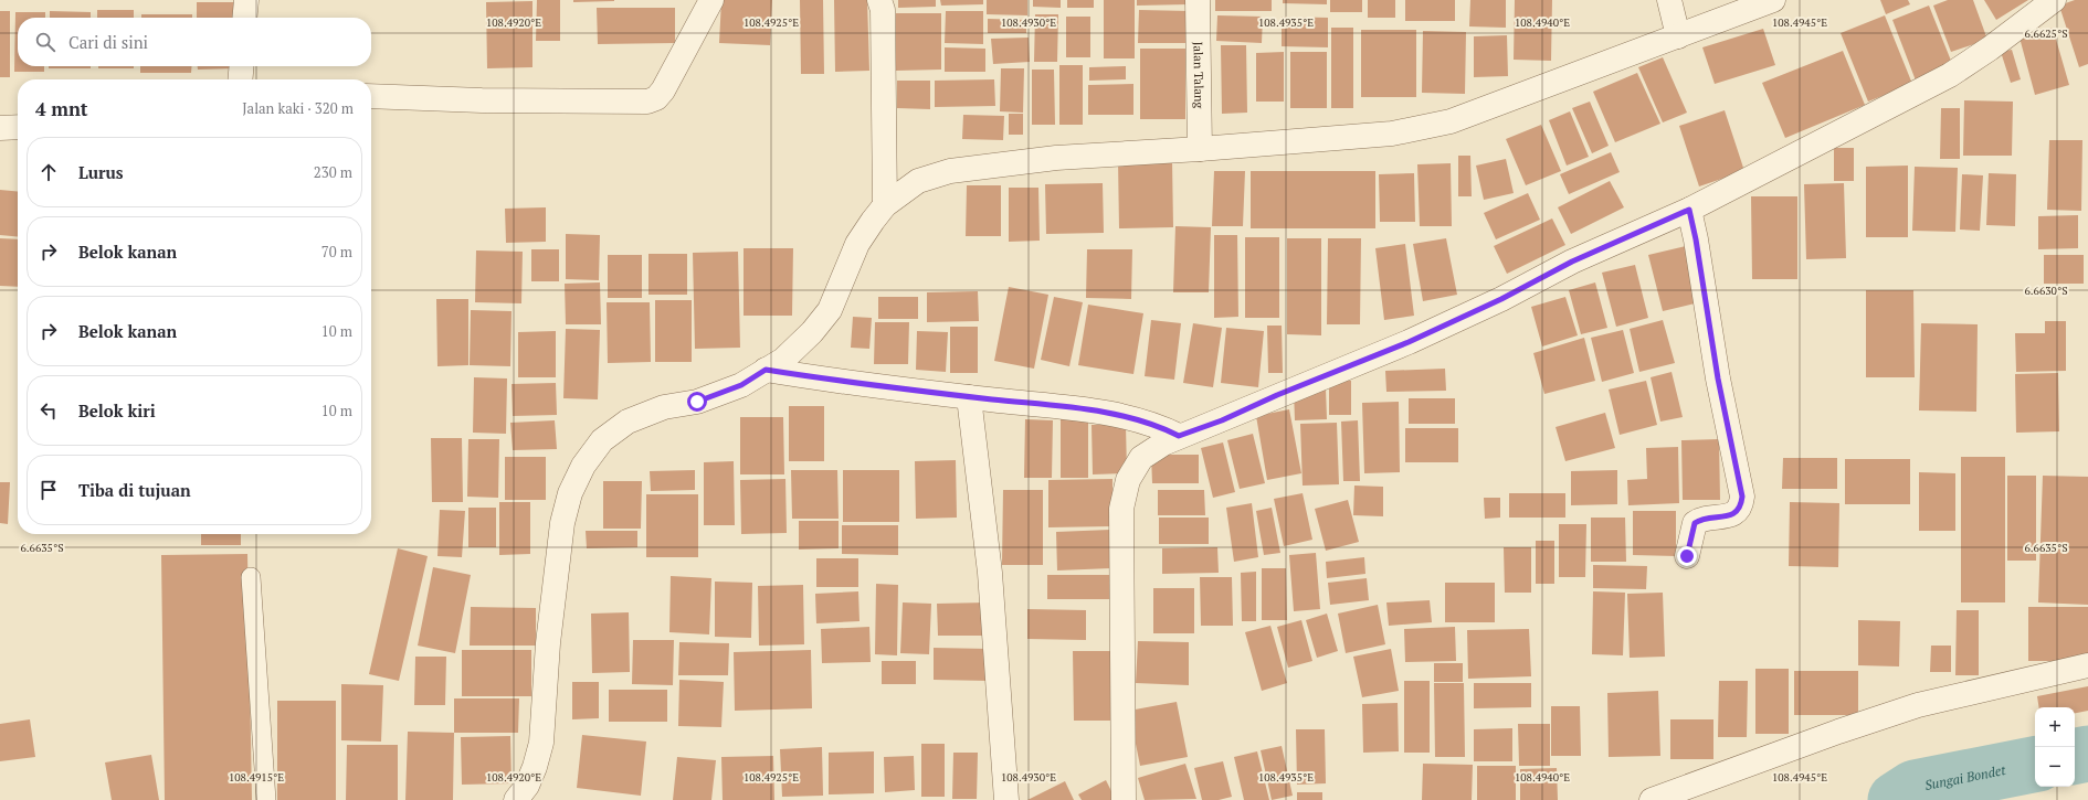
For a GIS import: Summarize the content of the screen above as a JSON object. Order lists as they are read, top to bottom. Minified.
{"streets":{"street":["Jalan Talang"]},"water":["Sungai Bondet"],"page":{"search":"Cari di sini","heading":["4 mnt","Jalan kaki · 320 m"],"list":[["Lurus","230 m"],["Belok kanan","70 m"],["Belok kanan","10 m"],["Belok kiri","10 m"],"Tiba di tujuan"],"map_buttons":["+","−"]},"coordinates":["108.4920°E","108.4925°E","108.4930°E","108.4935°E","108.4940°E","108.4945°E","6.6625°S","6.6630°S","6.6635°S","108.4915°E"]}
